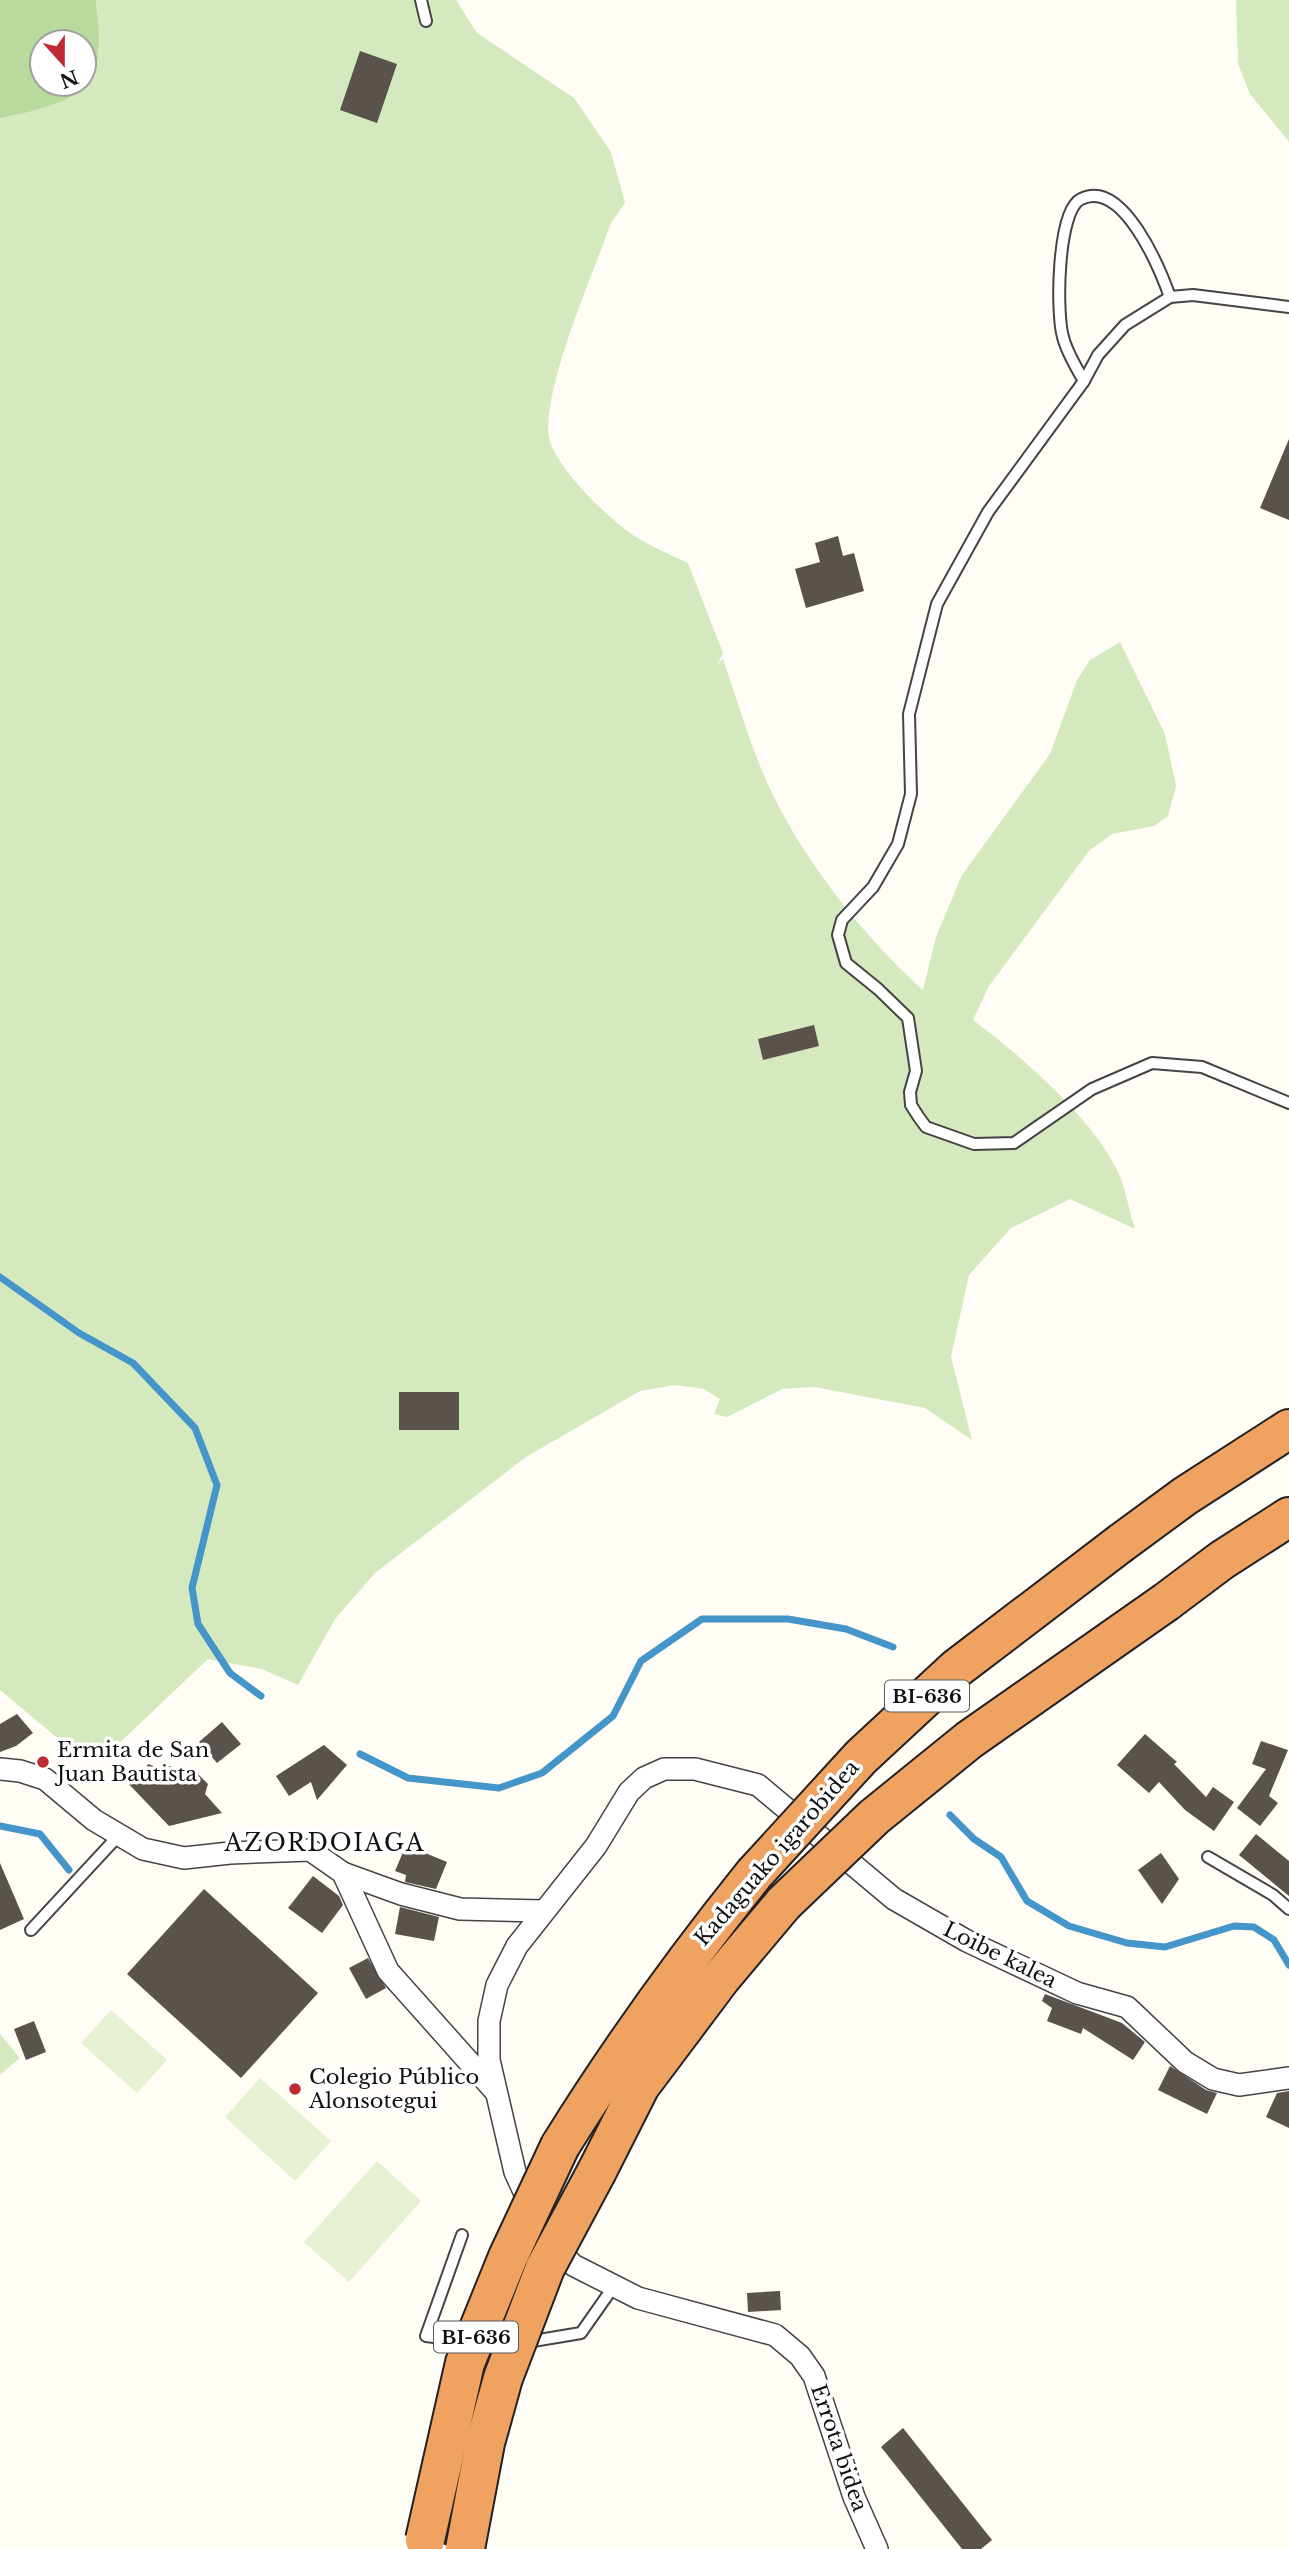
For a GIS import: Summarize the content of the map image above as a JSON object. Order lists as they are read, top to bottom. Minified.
{"streets":{"highway":["BI-636","Kadaguako igarobidea"],"street":["Loibe kalea","Errota bidea"]},"crossings":[["Loibe kalea","Errota bidea"]],"districts":["AZORDOIAGA"],"places":["Ermita de San Juan Bautista","Colegio Público Alonsotegui"],"north":"bottom"}
